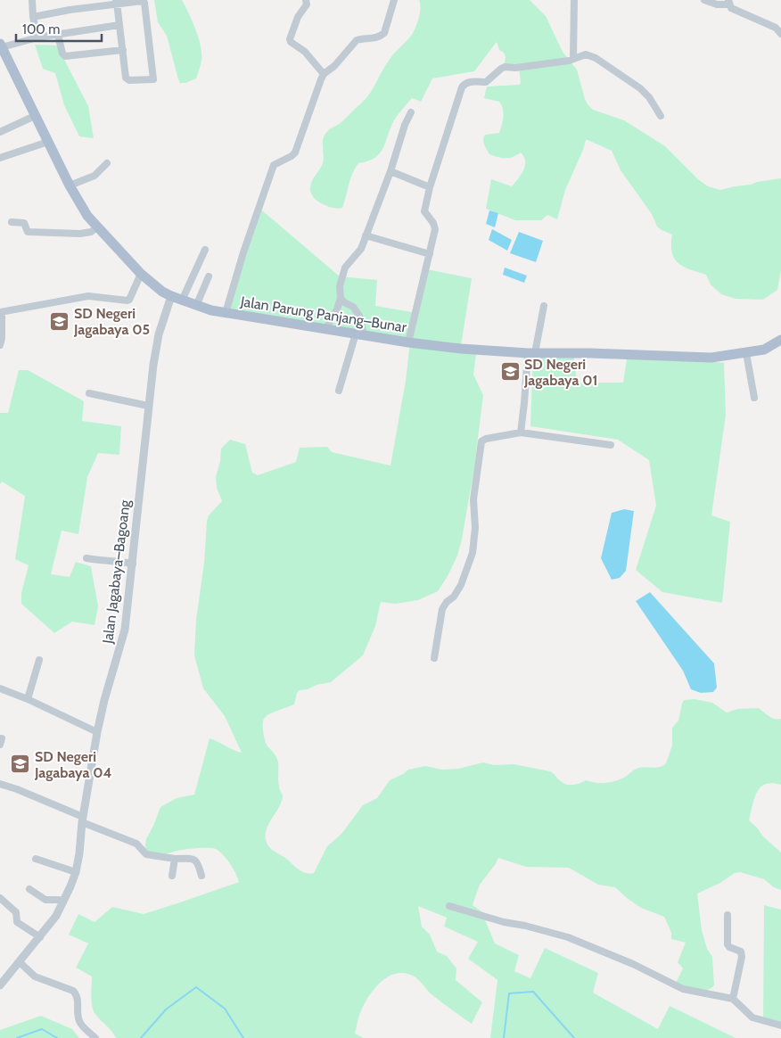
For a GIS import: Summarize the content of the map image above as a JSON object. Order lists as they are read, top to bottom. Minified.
{"streets":{"main road":["Jalan Parung Panjang–Bunar"],"street":["Jalan Jagabaya–Bagoang"]},"crossings":[["Jalan Parung Panjang–Bunar","Jalan Jagabaya–Bagoang"]],"places":{"school or university":["SD Negeri Jagabaya 05","SD Negeri Jagabaya 01","SD Negeri Jagabaya 04"]},"scale_bar":"100 m"}
